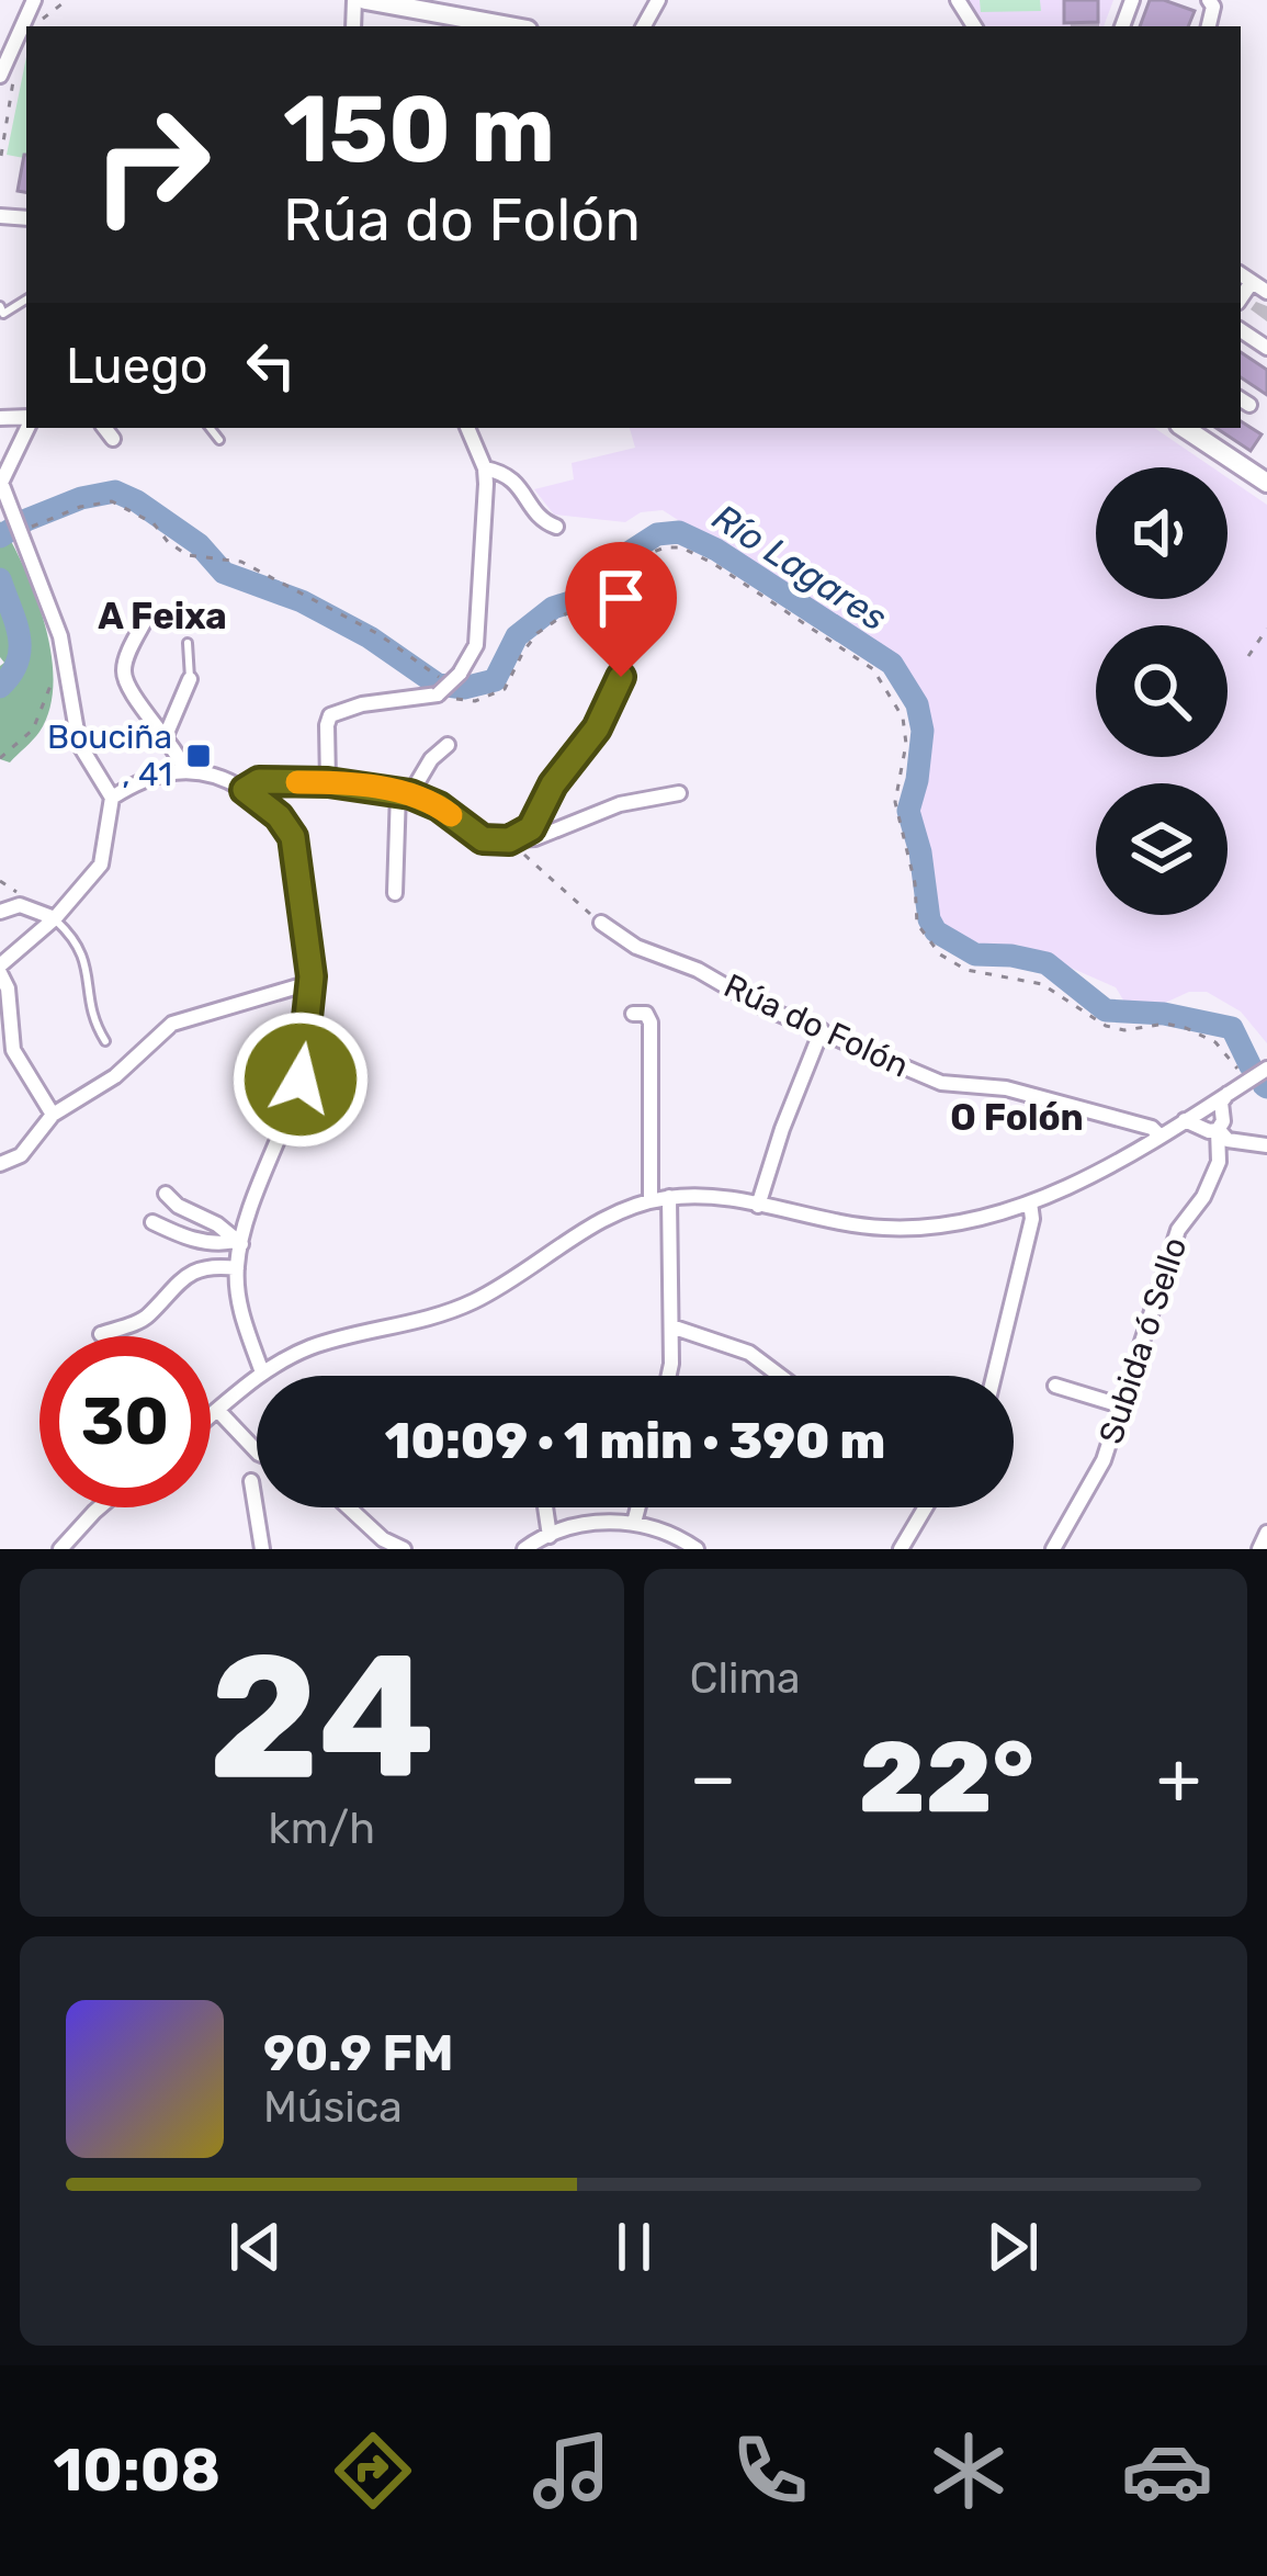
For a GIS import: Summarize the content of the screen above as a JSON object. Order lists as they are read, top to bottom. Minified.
{"streets":{"street":["Rúa do Folón","Subida ó Sello"]},"districts":["A Feixa","O Folón"],"water":["Río Lagares"],"places":{"transit":["Bouciña , 41"]},"page":{"turn":["150 m","Rúa do Folón"],"then":"Luego","limit":"30","trip":"10:09 · 1 min · 390 m","tile":[["24","km/h"],"Clima"],"heat":["−","22°","+"],"song":["90.9 FM","Música"],"tabs":"10:08"}}
